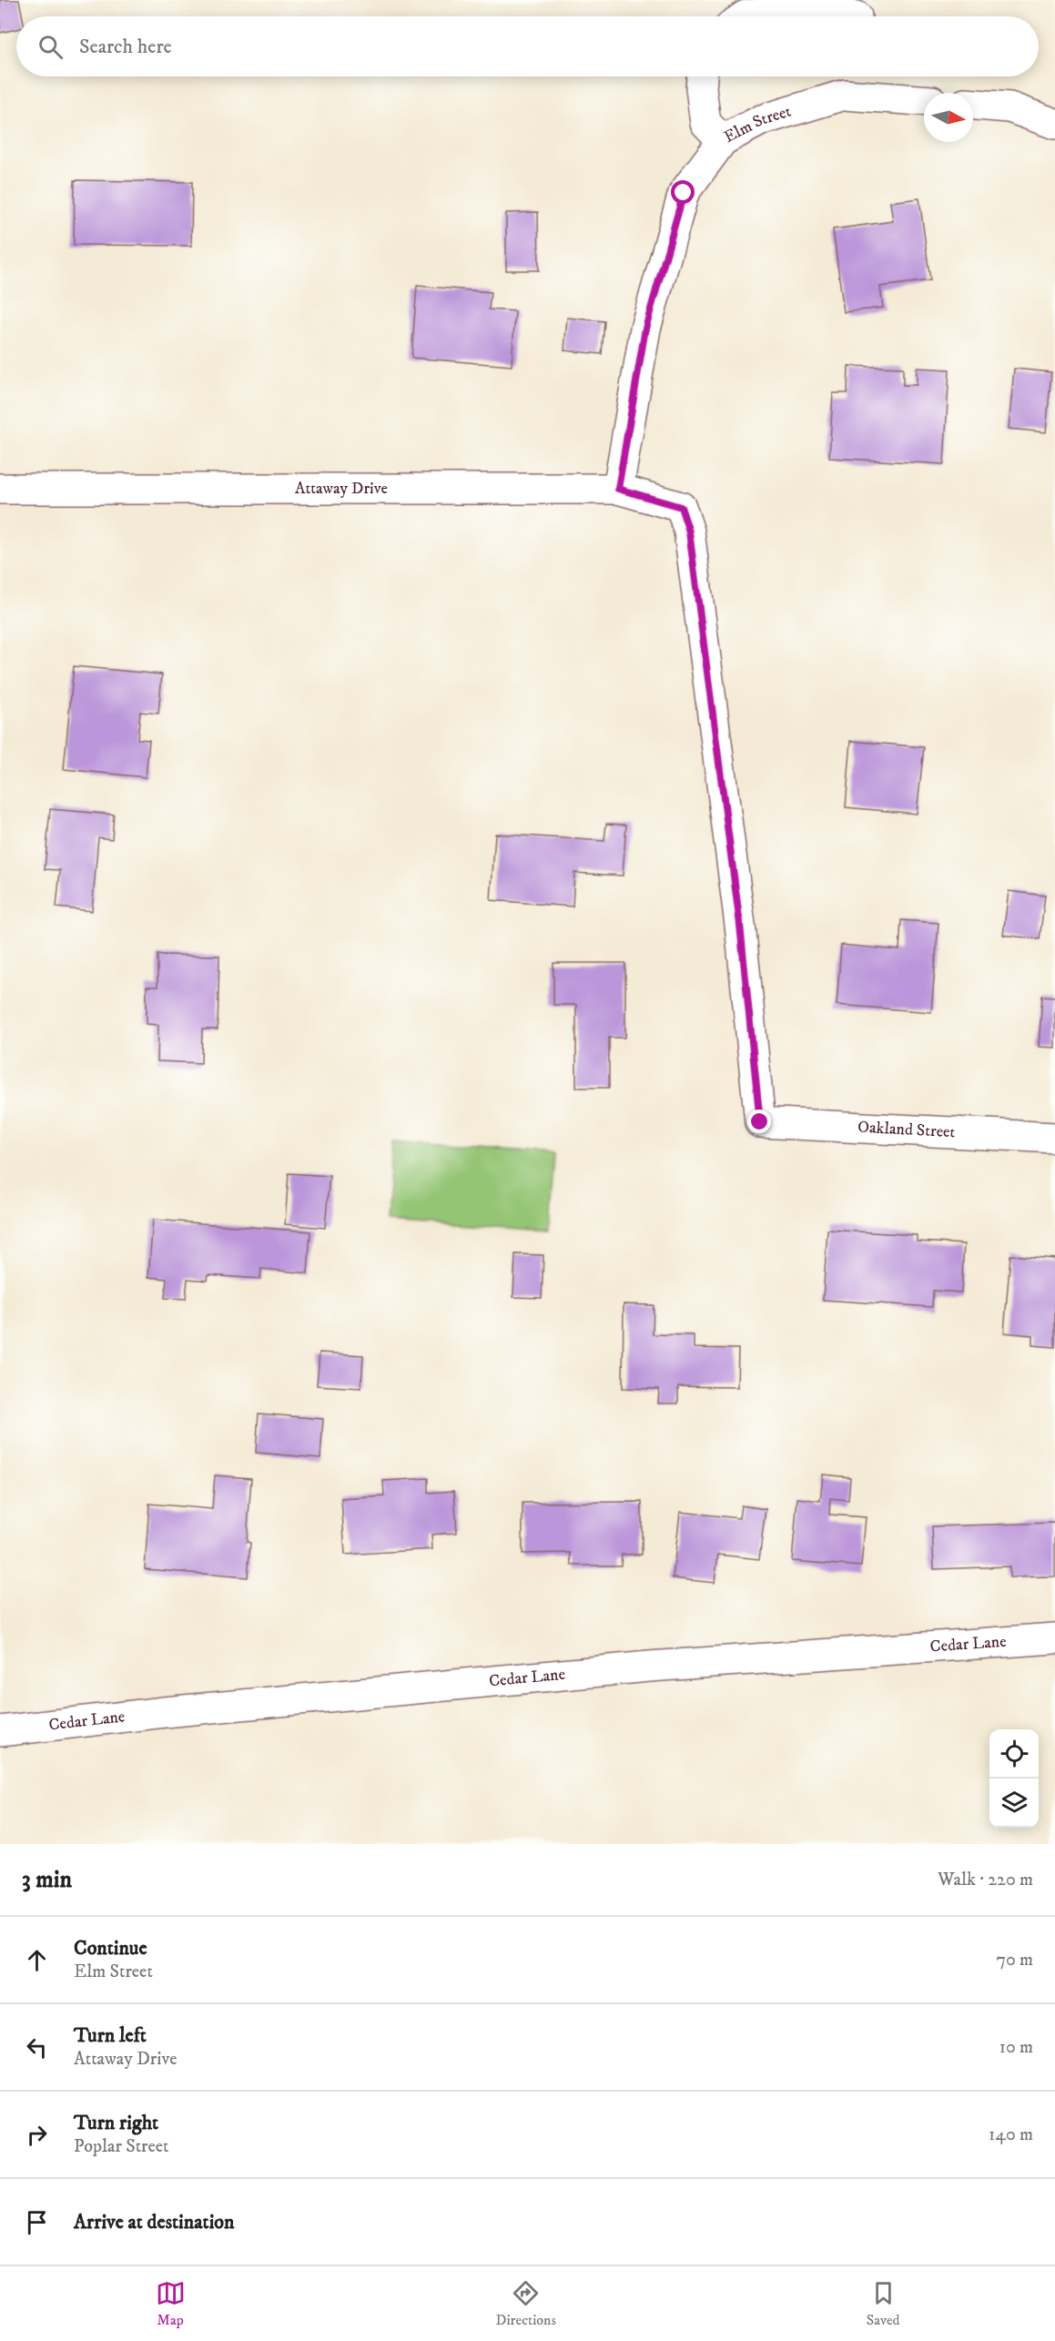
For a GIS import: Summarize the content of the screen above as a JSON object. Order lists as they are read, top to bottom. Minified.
{"streets":{"street":["Elm Street","Attaway Drive","Oakland Street","Cedar Lane"]},"crossings":[["Elm Street","Attaway Drive"],["Attaway Drive","Oakland Street"]],"north":"right","page":{"search":"Search here","heading":["3 min","Walk · 220 m"],"list":[["Continue","Elm Street","70 m"],["Turn left","Attaway Drive","10 m"],["Turn right","Poplar Street","140 m"],"Arrive at destination"],"nav":["Map","Directions","Saved"]}}
